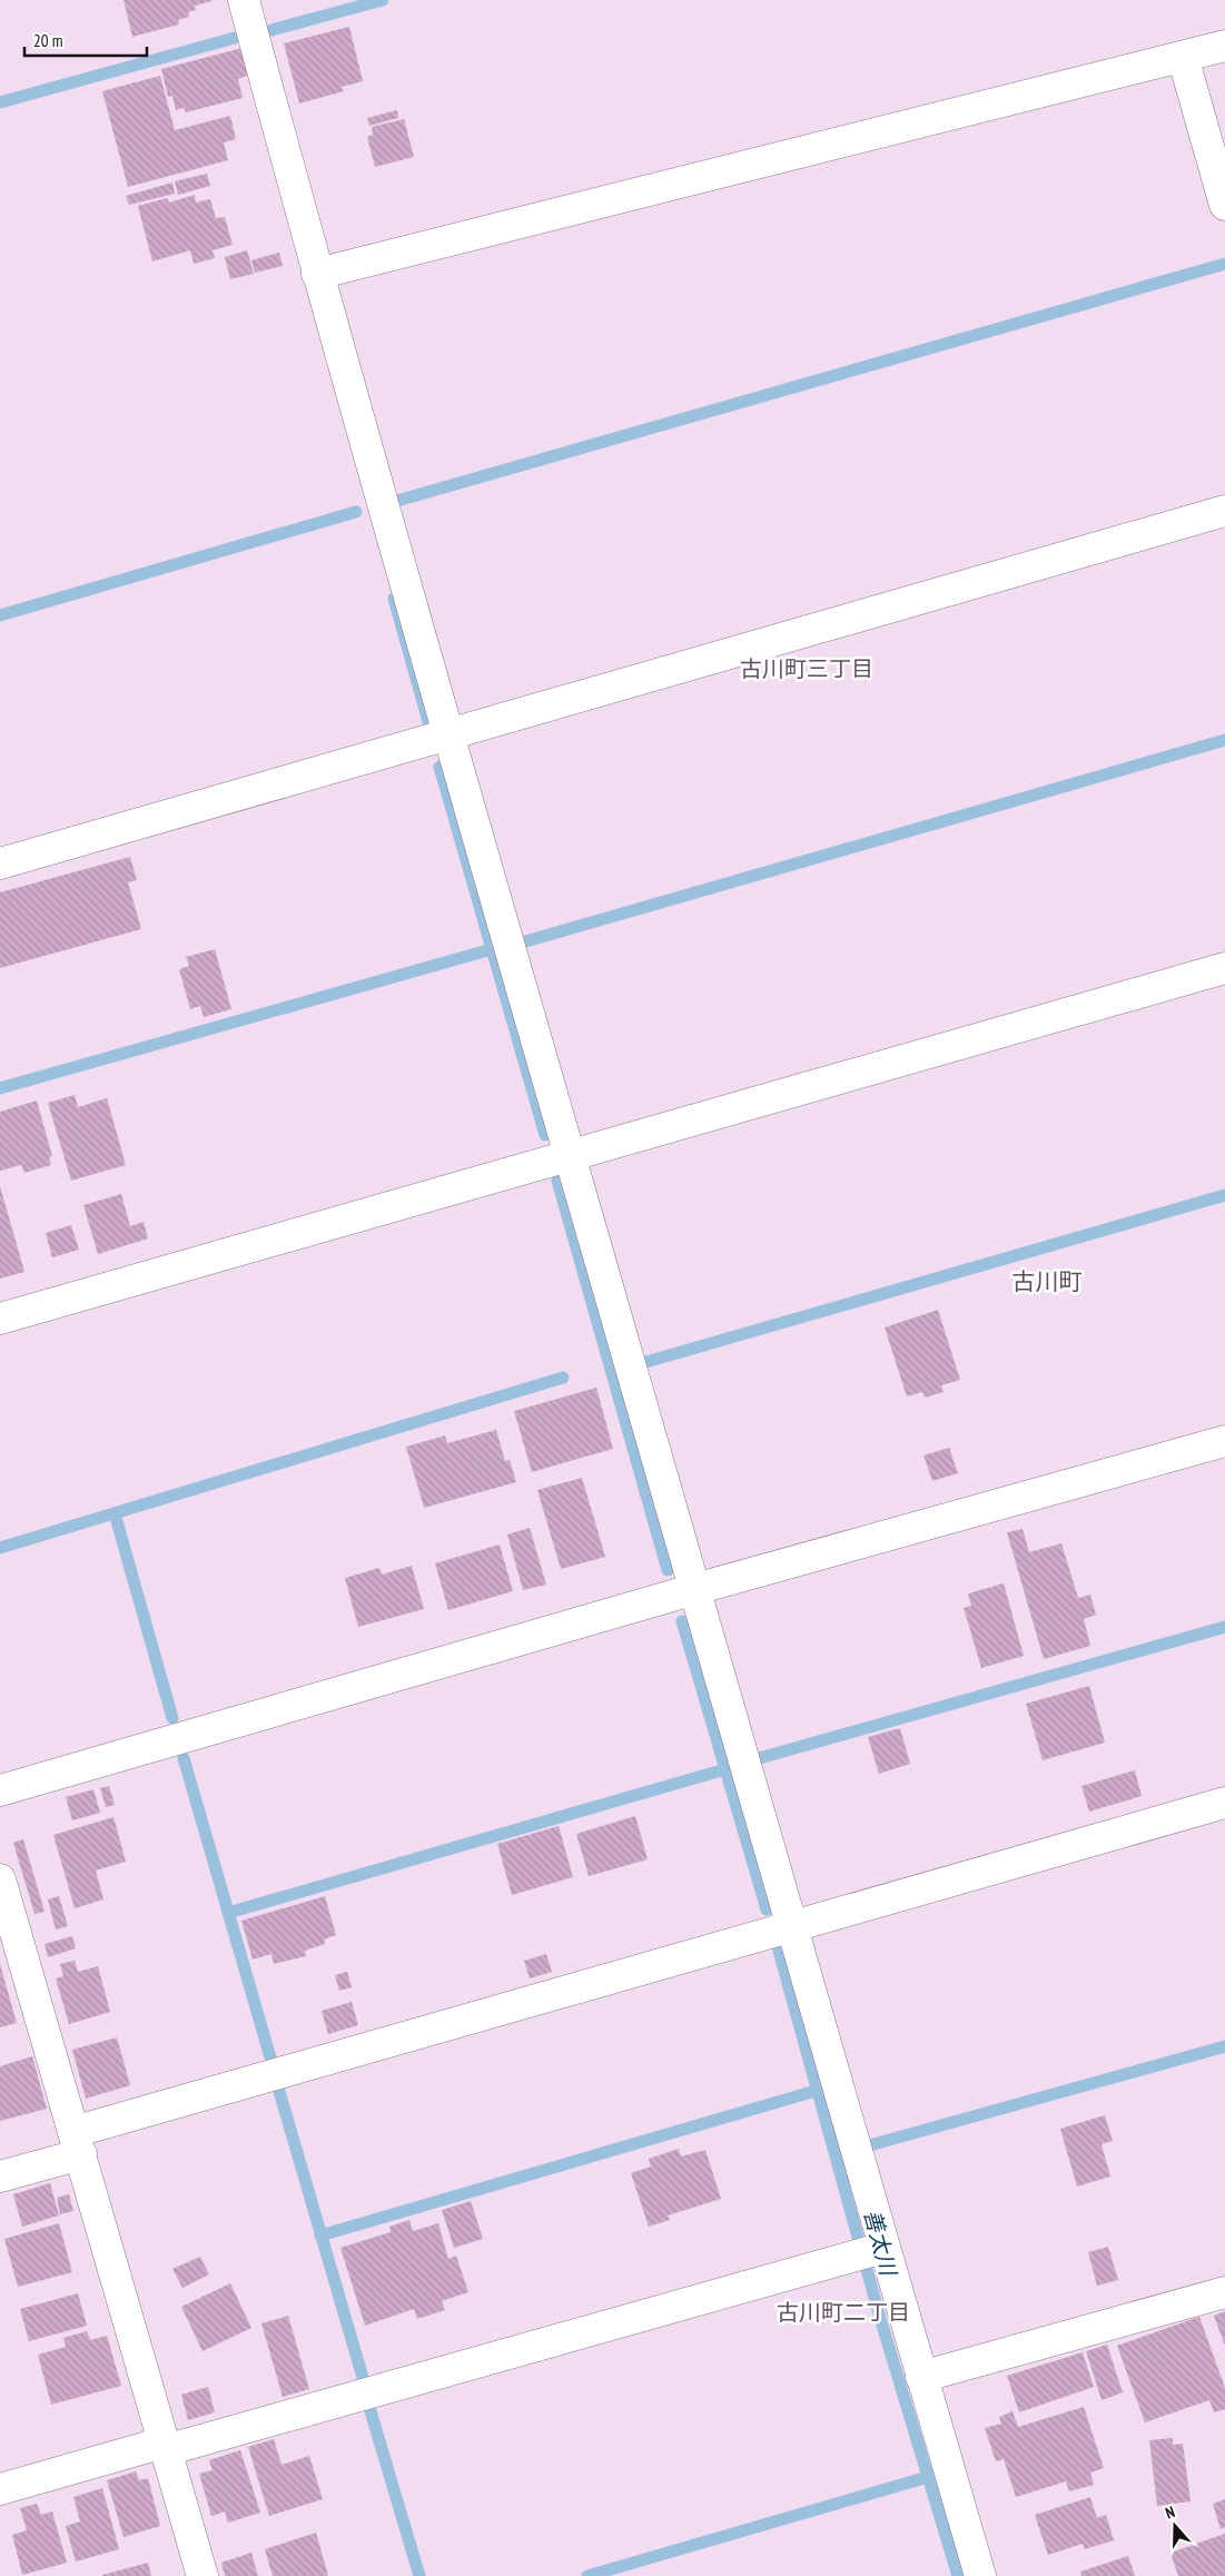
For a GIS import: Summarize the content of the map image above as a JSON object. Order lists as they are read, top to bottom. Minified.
{"districts":["古川町三丁目","古川町","古川町二丁目"],"water":["善太川"],"scale_bar":"20 m","north":"top"}
